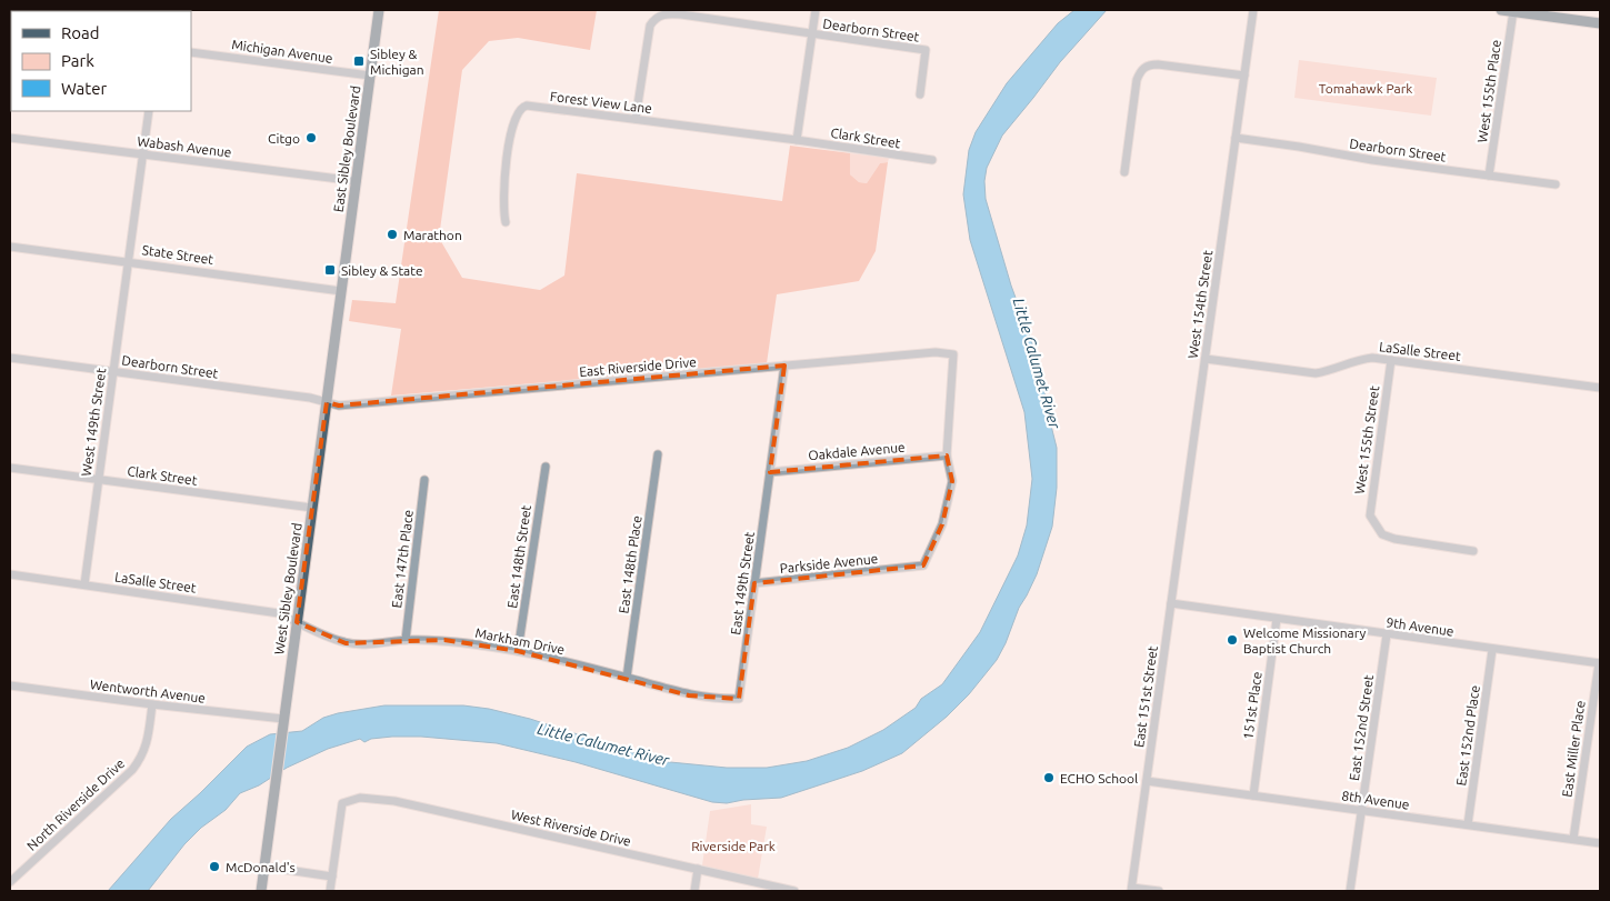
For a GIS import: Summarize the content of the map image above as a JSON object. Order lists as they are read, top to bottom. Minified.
{"streets":{"main road":["East Sibley Boulevard","West Sibley Boulevard"],"street":["Dearborn Street","Michigan Avenue","West 155th Place","Forest View Lane","Clark Street","Wabash Avenue","State Street","West 154th Street","LaSalle Street","East Riverside Drive","West 149th Street","West 155th Street","Oakdale Avenue","East 148th Street","East 147th Place","Parkside Avenue","East 148th Place","East 149th Street","9th Avenue","Markham Drive","Wentworth Avenue","East 151st Street","151st Place","East 152nd Street","East 152nd Place","East Miller Place","8th Avenue","North Riverside Drive","West Riverside Drive"]},"crossings":[["Dearborn Street","West 155th Place"],["Dearborn Street","Forest View Lane"],["Dearborn Street","West 154th Street"],["Dearborn Street","East Riverside Drive"],["Dearborn Street","West 149th Street"],["Dearborn Street","West Sibley Boulevard"],["Michigan Avenue","East Sibley Boulevard"],["Forest View Lane","Clark Street"],["Clark Street","West 149th Street"],["Clark Street","West Sibley Boulevard"],["Wabash Avenue","East Sibley Boulevard"],["East Sibley Boulevard","State Street"],["East Sibley Boulevard","West Sibley Boulevard"],["State Street","West 149th Street"],["State Street","West Sibley Boulevard"],["West 154th Street","LaSalle Street"],["West 154th Street","9th Avenue"],["West 154th Street","East 151st Street"],["LaSalle Street","West 149th Street"],["LaSalle Street","West 155th Street"],["LaSalle Street","West Sibley Boulevard"],["LaSalle Street","Markham Drive"],["East Riverside Drive","Oakdale Avenue"],["East Riverside Drive","Parkside Avenue"],["East Riverside Drive","East 149th Street"],["East Riverside Drive","West Sibley Boulevard"],["Oakdale Avenue","Parkside Avenue"],["Oakdale Avenue","East 149th Street"],["East 148th Street","Markham Drive"],["East 147th Place","Markham Drive"],["Parkside Avenue","East 149th Street"],["East 148th Place","Markham Drive"],["East 149th Street","Markham Drive"],["West Sibley Boulevard","Markham Drive"],["West Sibley Boulevard","Wentworth Avenue"],["9th Avenue","East 151st Street"],["9th Avenue","151st Place"],["9th Avenue","East 152nd Street"],["9th Avenue","East 152nd Place"],["9th Avenue","East Miller Place"],["Wentworth Avenue","North Riverside Drive"],["East 151st Street","8th Avenue"],["151st Place","8th Avenue"],["East 152nd Street","8th Avenue"],["East 152nd Place","8th Avenue"],["East Miller Place","8th Avenue"]],"water":["Little Calumet River"],"parks":["Tomahawk Park","Riverside Park"],"places":{"transit":["Sibley & Michigan","Sibley & State"],"other":["Citgo","Marathon","Welcome Missionary Baptist Church","ECHO School","McDonald's"]},"legend":["Road","Park","Water"]}
